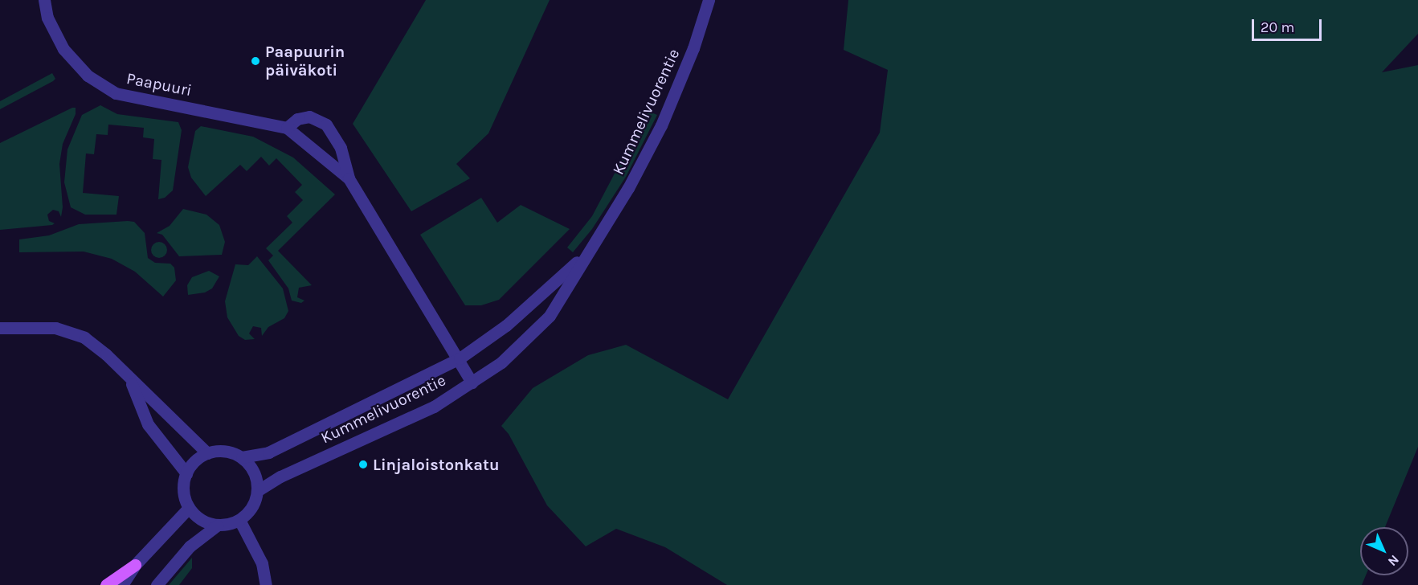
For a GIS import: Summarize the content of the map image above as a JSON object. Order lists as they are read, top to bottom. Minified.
{"streets":{"street":["Paapuuri","Kummelivuorentie"]},"crossings":[["Paapuuri","Kummelivuorentie"]],"places":["Paapuurin päiväkoti","Linjaloistonkatu"],"scale_bar":"20 m","north":"bottom right"}
